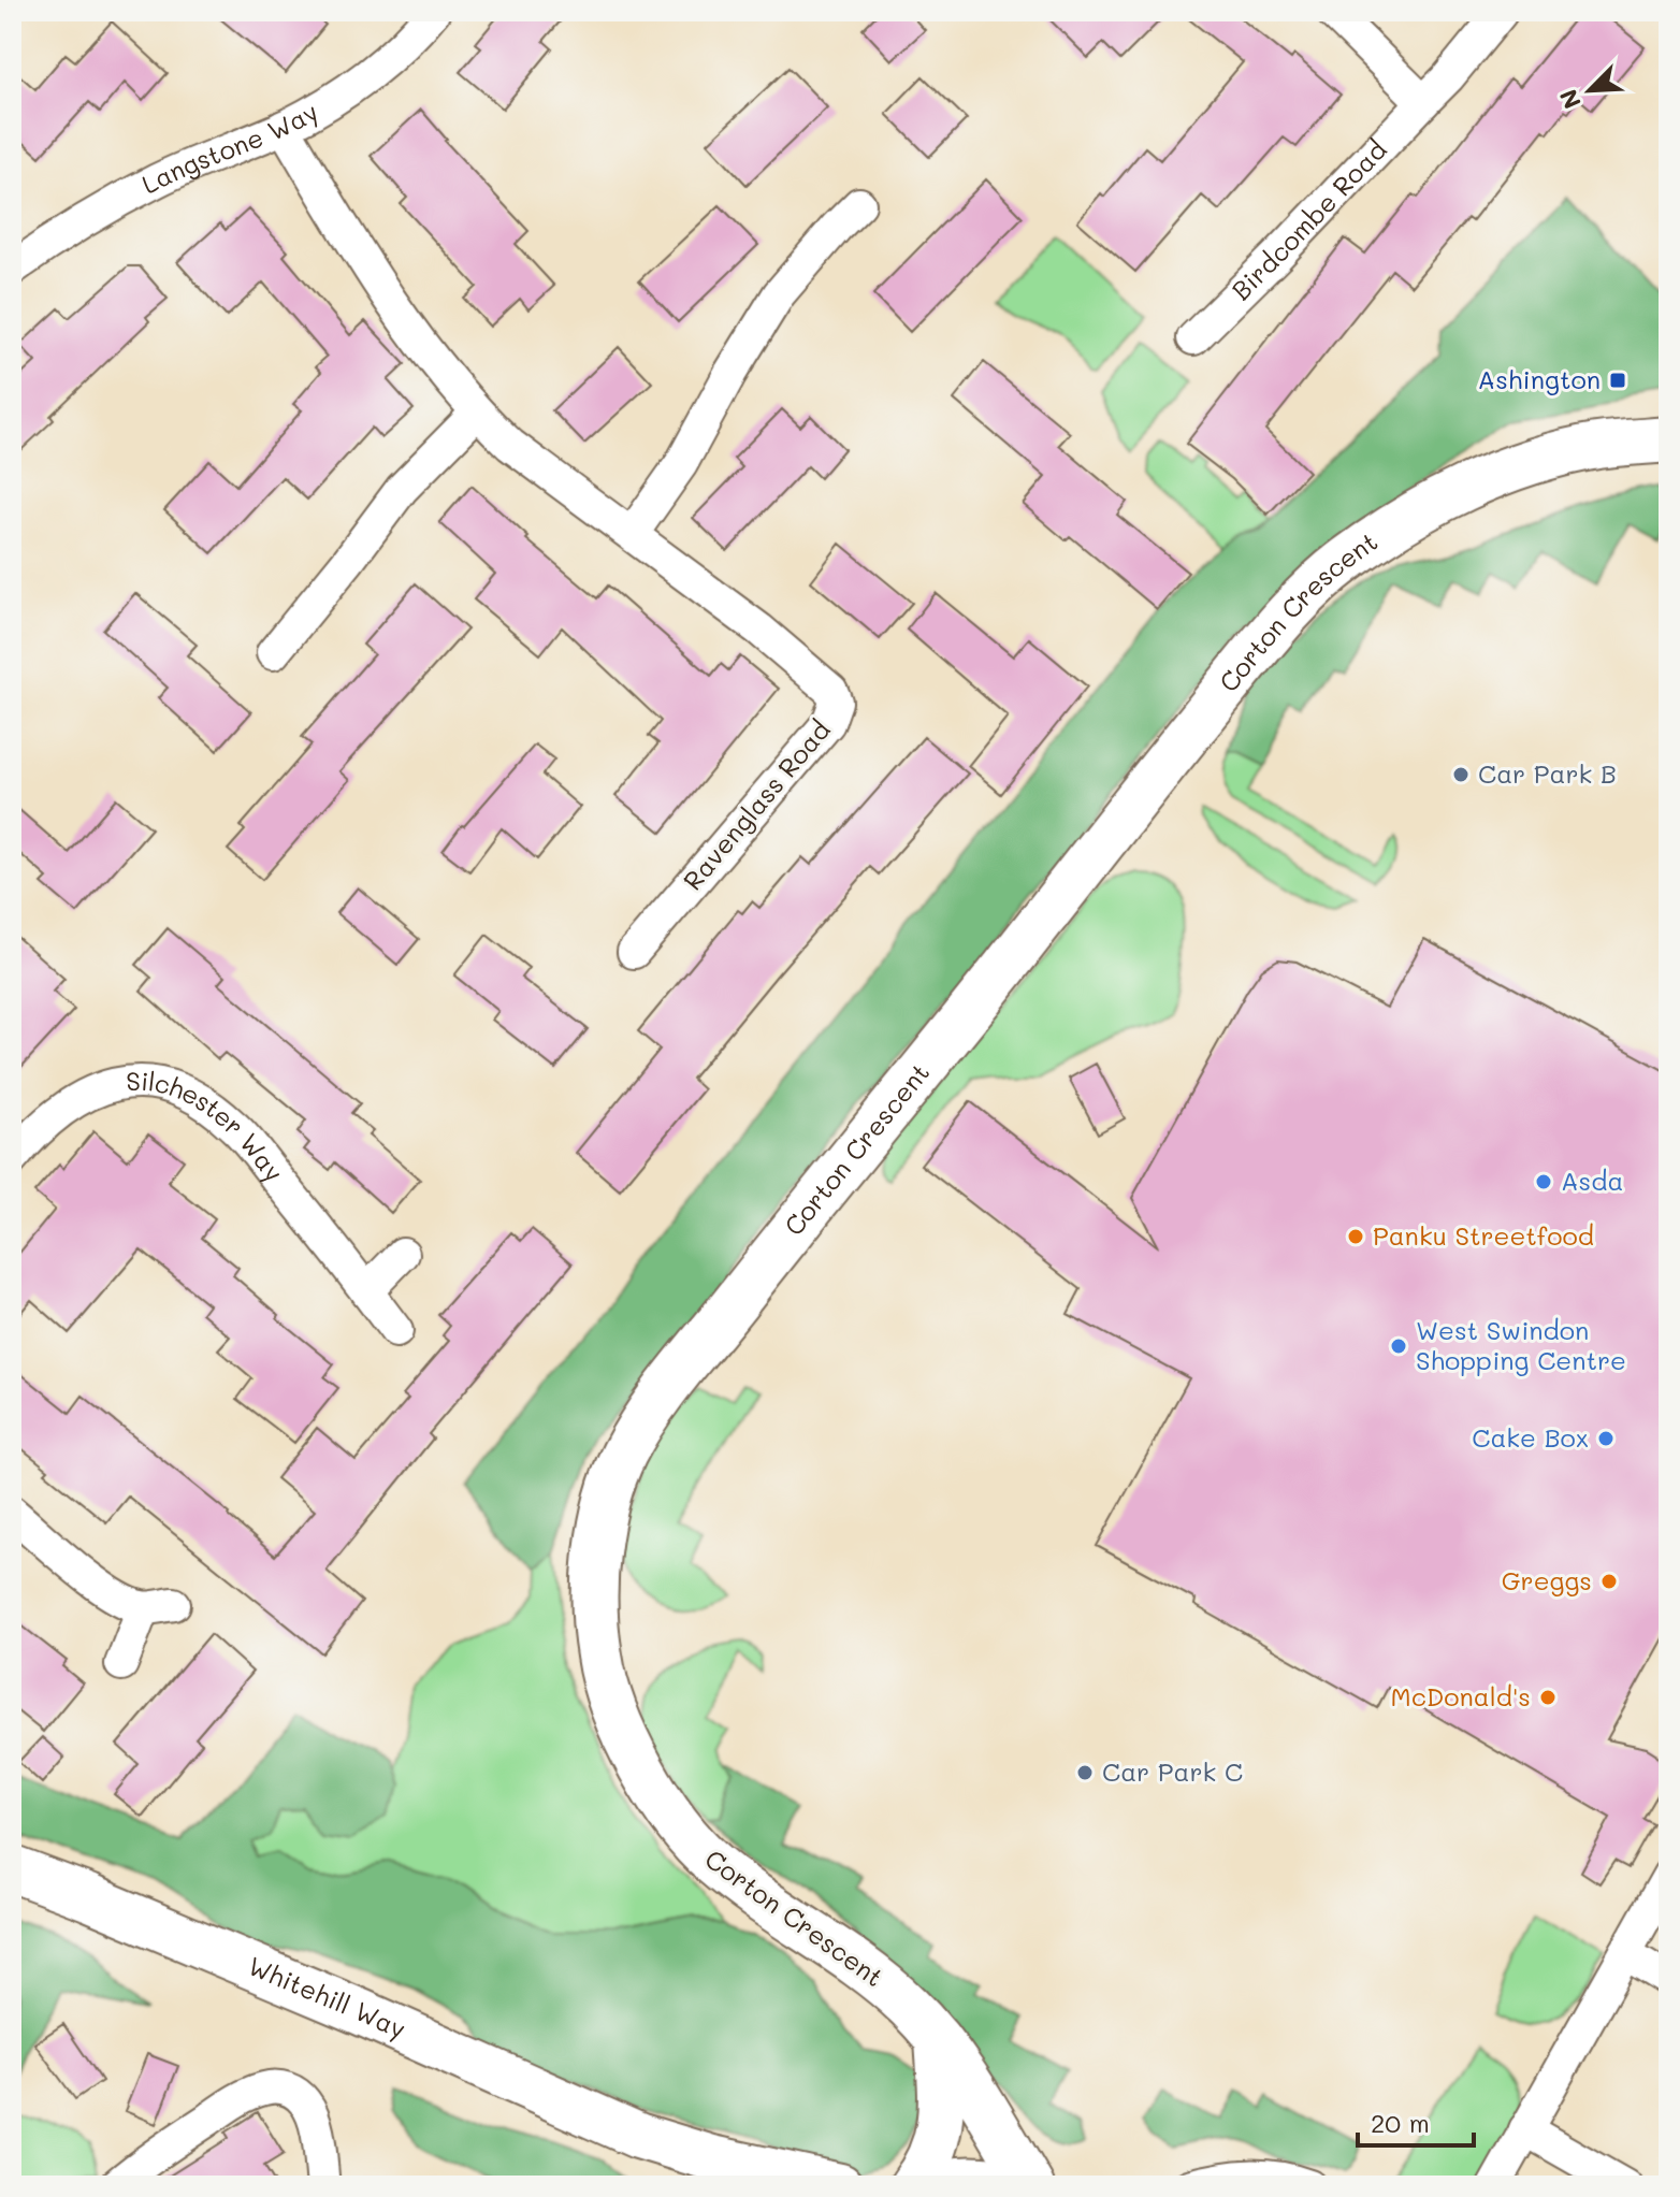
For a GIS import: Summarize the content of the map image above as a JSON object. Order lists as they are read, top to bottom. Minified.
{"streets":{"street":["Langstone Way","Birdcombe Road","Corton Crescent","Ravenglass Road","Silchester Way","Whitehill Way"]},"crossings":[["Langstone Way","Ravenglass Road"]],"places":{"transit":["Ashington"],"other":["Car Park B","Asda","Panku Streetfood","West Swindon Shopping Centre","Cake Box","Greggs","McDonald's","Car Park C"]},"scale_bar":"20 m","north":"bottom left"}
